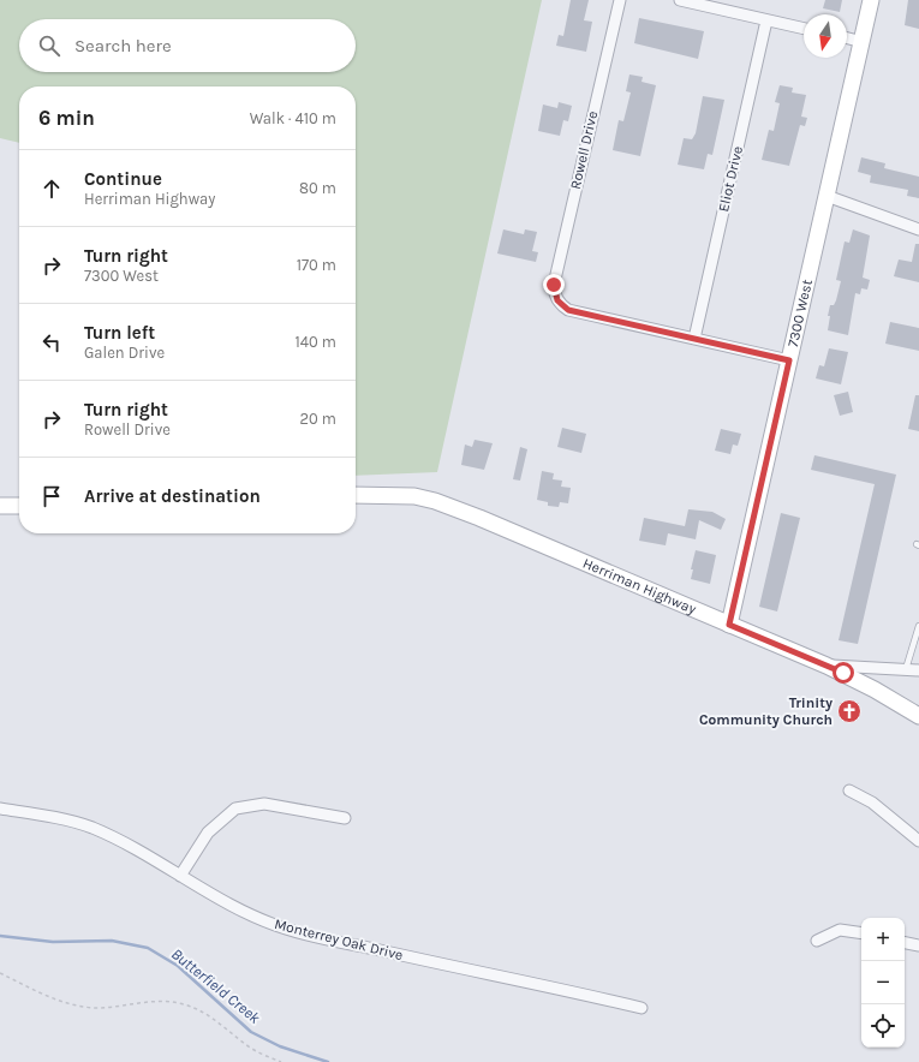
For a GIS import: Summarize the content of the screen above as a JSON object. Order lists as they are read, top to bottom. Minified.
{"streets":{"main road":["7300 West","Herriman Highway"],"street":["Rowell Drive","Eliot Drive","Monterrey Oak Drive"]},"crossings":[["Rowell Drive","Eliot Drive"],["7300 West","Herriman Highway"]],"water":["Butterfield Creek"],"places":{"church":["Trinity Community Church"]},"north":"bottom","page":{"search":"Search here","heading":["6 min","Walk · 410 m"],"list":[["Continue","Herriman Highway","80 m"],["Turn right","7300 West","170 m"],["Turn left","Galen Drive","140 m"],["Turn right","Rowell Drive","20 m"],"Arrive at destination"],"map_buttons":["+","−"]}}
